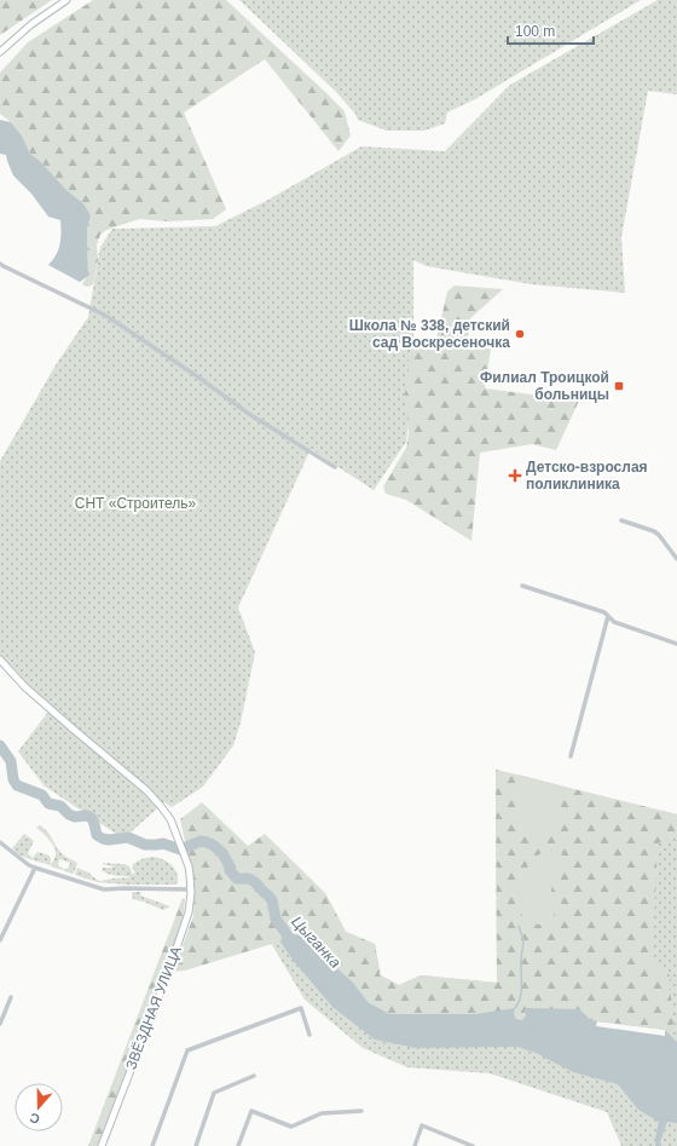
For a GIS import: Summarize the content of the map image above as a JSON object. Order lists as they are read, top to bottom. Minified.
{"streets":{"street":["ЗВЁЗДНАЯ УЛИЦА"]},"water":["Цыганка"],"parks":["СНТ «Строитель»"],"places":{"other":["Школа № 338, детский сад Воскресеночка"],"transit":["Филиал Троицкой больницы"],"health":["Детско-взрослая поликлиника"]},"scale_bar":"100 m","north":"bottom"}
